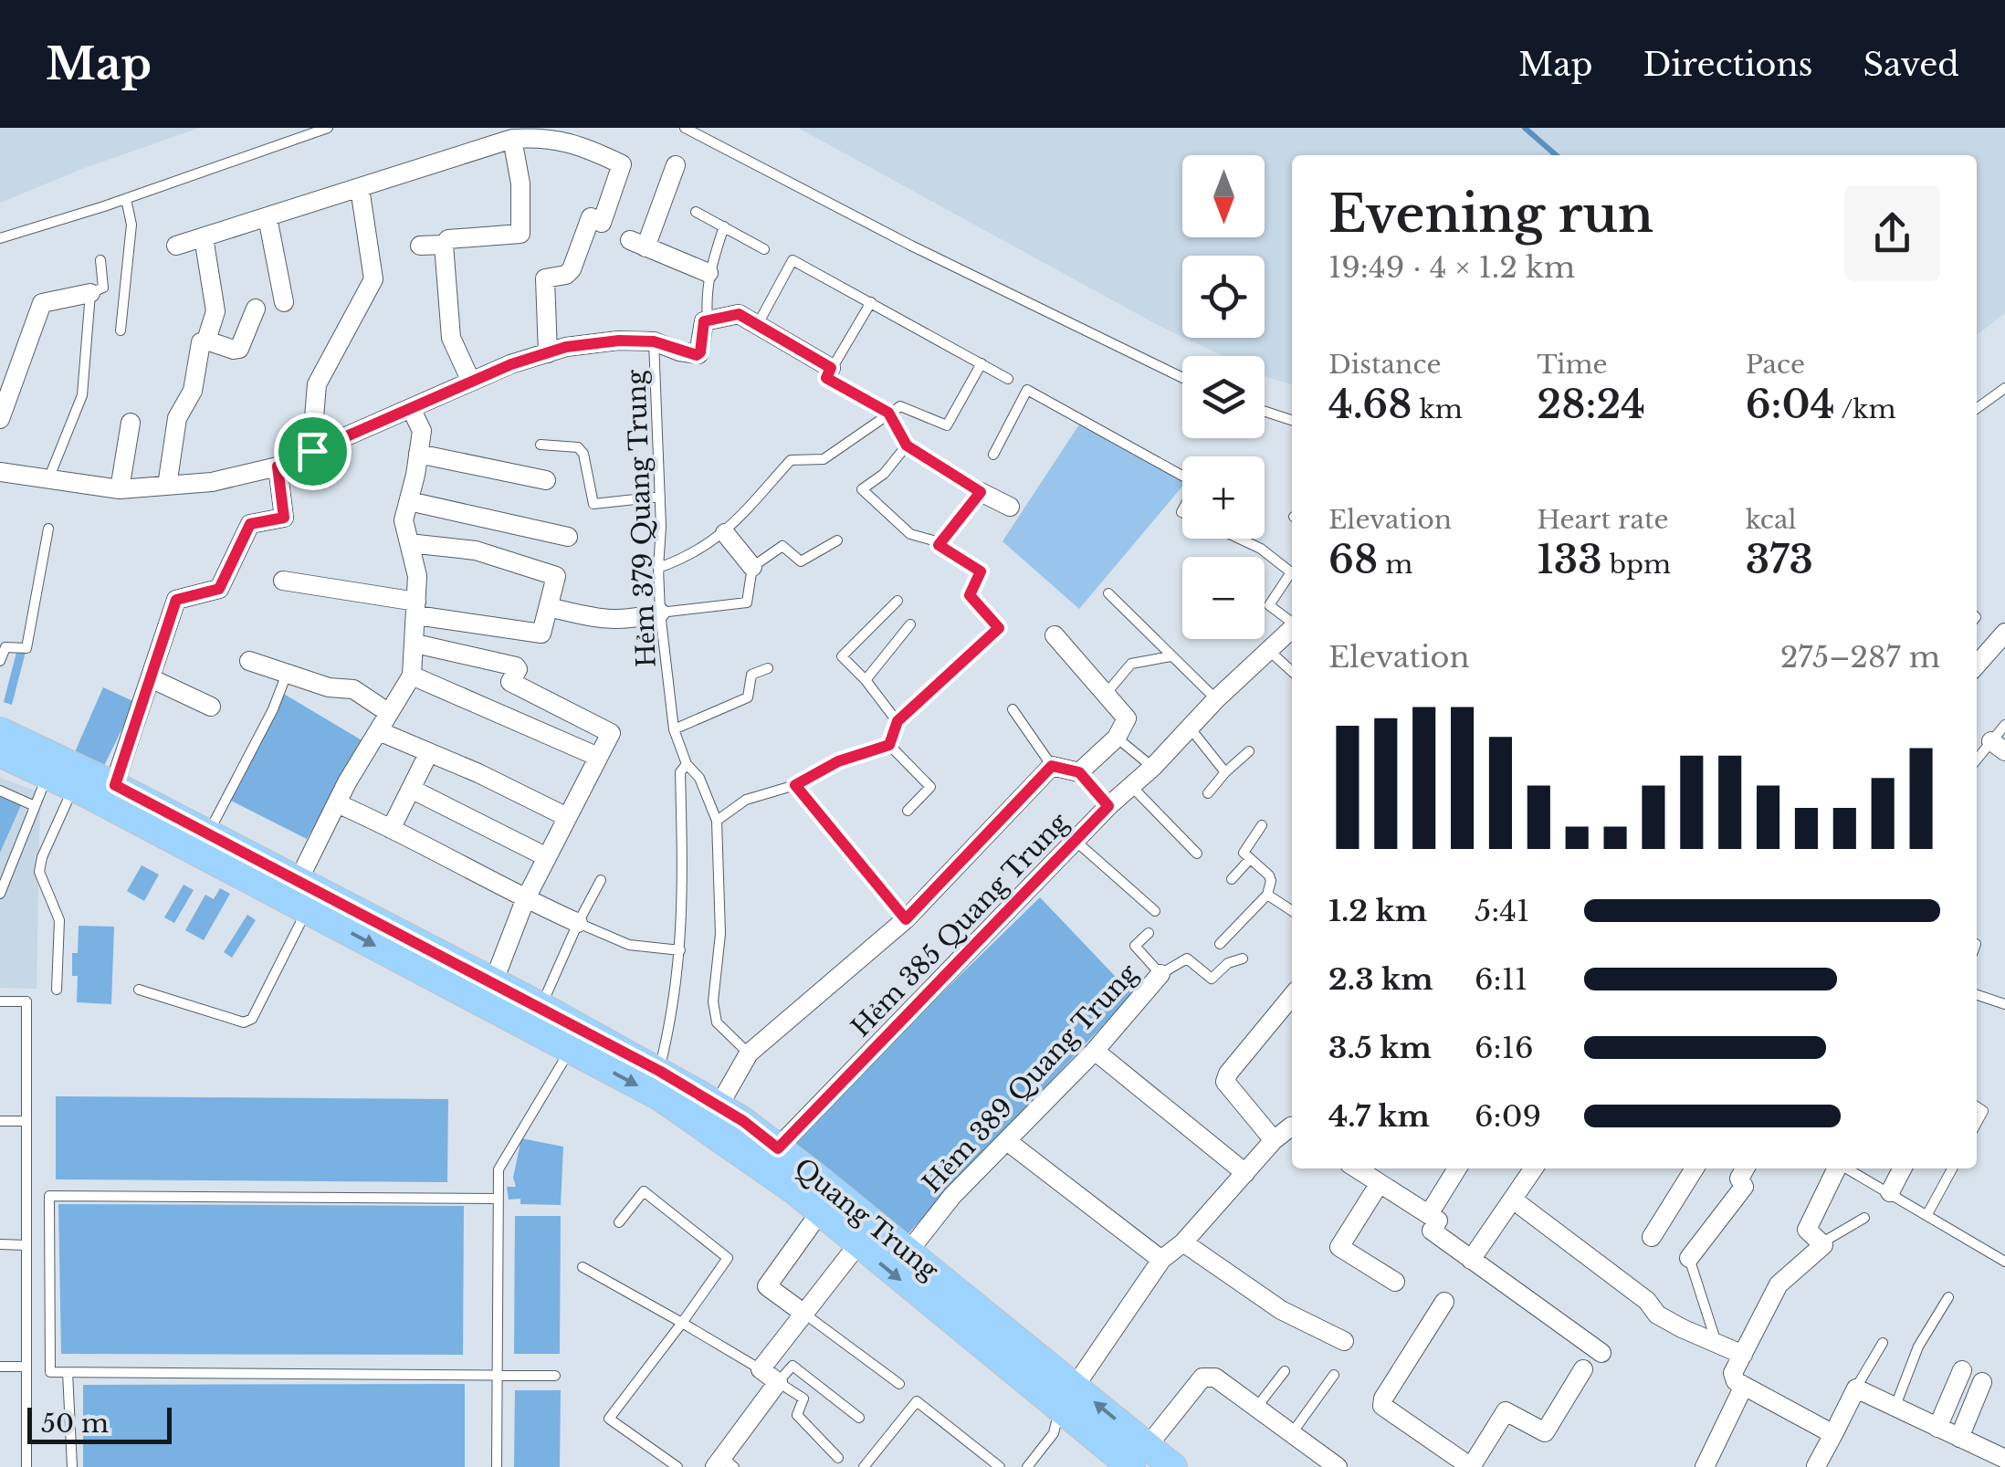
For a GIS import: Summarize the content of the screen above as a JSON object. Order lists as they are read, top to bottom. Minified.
{"streets":{"main road":["Quang Trung"],"street":["Hẻm 385 Quang Trung","Hẻm 389 Quang Trung"],"lane":["Hẻm 379 Quang Trung"]},"crossings":[["Hẻm 379 Quang Trung","Quang Trung"],["Hẻm 385 Quang Trung","Quang Trung"],["Hẻm 389 Quang Trung","Quang Trung"]],"scale_bar":"50 m","north":"bottom","page":{"header":"Map","nav":["Map","Directions","Saved"],"map_buttons":["+","−"],"heading":["Evening run","19:49 · 4 × 1.2 km"],"stats":[["Distance","4.68 km"],["Time","28:24"],["Pace","6:04 /km"],["Elevation","68 m"],["Heart rate","133 bpm"],["kcal","373"]],"chart":["Elevation","275–287 m"],"list":[{"name":"1.2 km","note":"5:41"},{"name":"2.3 km","note":"6:11"},{"name":"3.5 km","note":"6:16"},{"name":"4.7 km","note":"6:09"}],"scale":"50 m"}}
